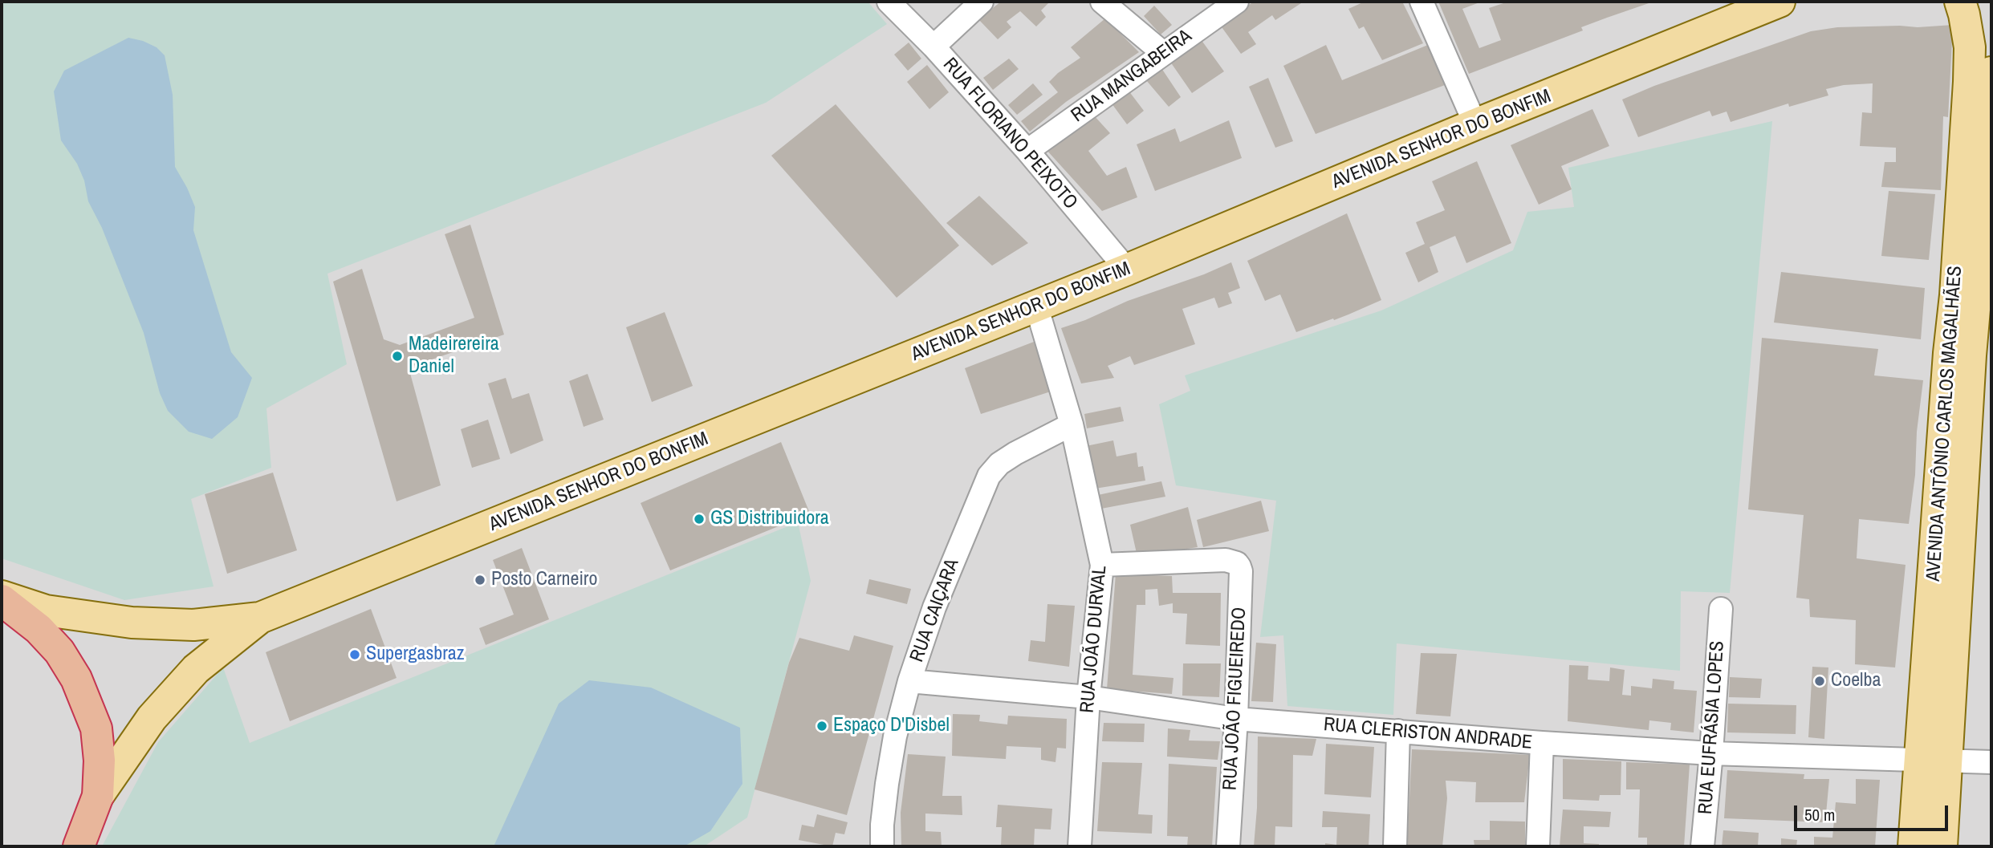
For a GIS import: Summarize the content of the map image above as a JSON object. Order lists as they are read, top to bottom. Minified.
{"streets":{"main road":["AVENIDA SENHOR DO BONFIM","AVENIDA ANTÔNIO CARLOS MAGALHÃES"],"street":["RUA MANGABEIRA","RUA FLORIANO PEIXOTO","RUA CAIÇARA","RUA JOÃO DURVAL","RUA JOÃO FIGUEIREDO","RUA EUFRÁSIA LOPES","RUA CLERISTON ANDRADE"]},"crossings":[["RUA MANGABEIRA","RUA FLORIANO PEIXOTO"],["RUA FLORIANO PEIXOTO","AVENIDA SENHOR DO BONFIM"],["AVENIDA SENHOR DO BONFIM","RUA JOÃO DURVAL"],["AVENIDA ANTÔNIO CARLOS MAGALHÃES","RUA CLERISTON ANDRADE"],["RUA CAIÇARA","RUA JOÃO DURVAL"],["RUA CAIÇARA","RUA CLERISTON ANDRADE"],["RUA JOÃO DURVAL","RUA JOÃO FIGUEIREDO"],["RUA JOÃO DURVAL","RUA CLERISTON ANDRADE"],["RUA JOÃO FIGUEIREDO","RUA CLERISTON ANDRADE"],["RUA EUFRÁSIA LOPES","RUA CLERISTON ANDRADE"]],"places":["Madeirereira Daniel","GS Distribuidora","Posto Carneiro","Supergasbraz","Coelba","Espaço D'Disbel"],"scale_bar":"50 m"}
